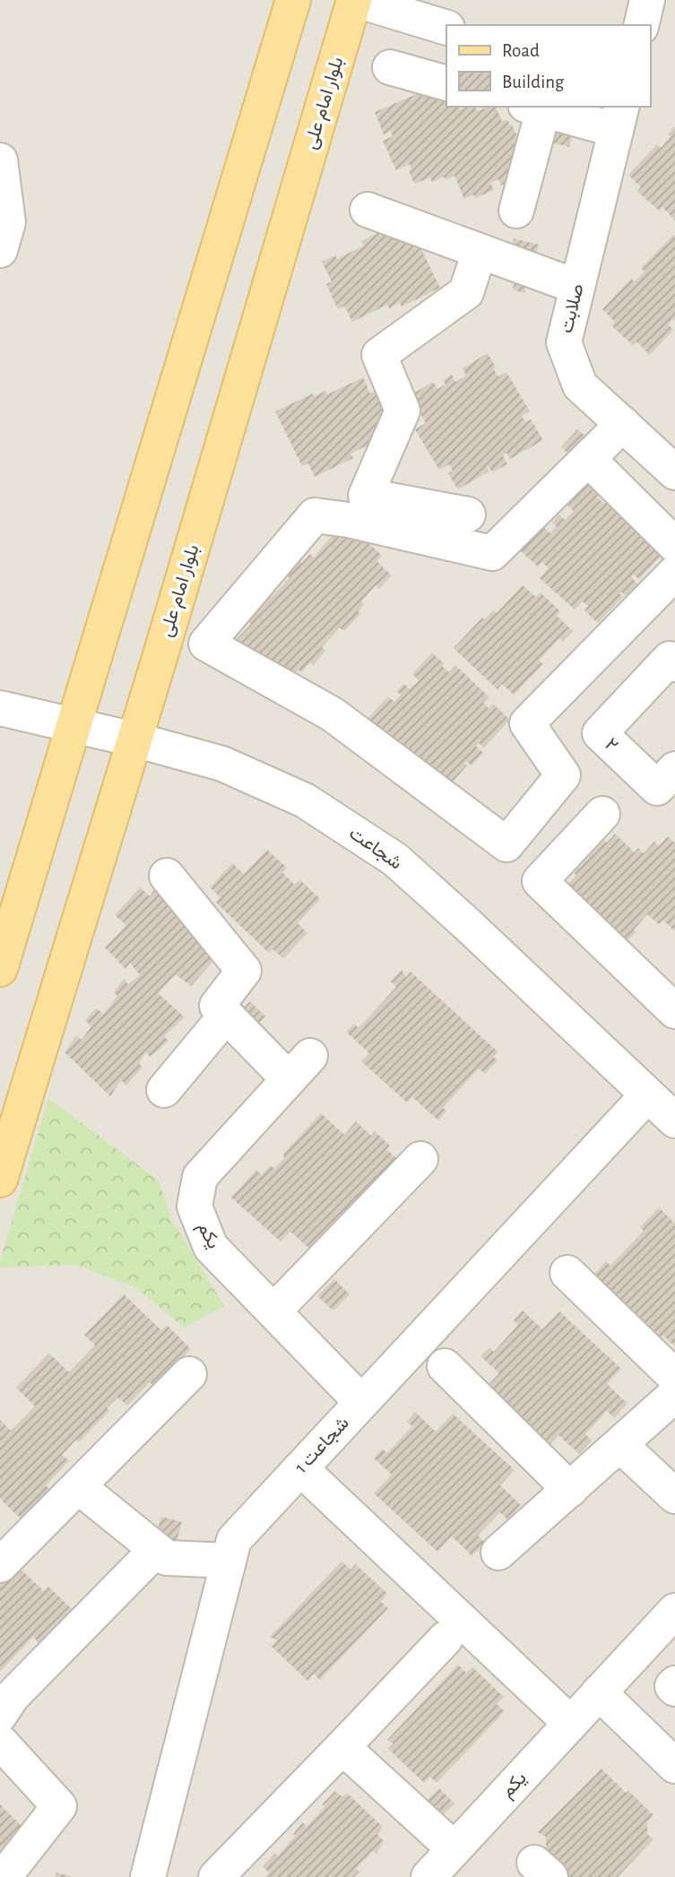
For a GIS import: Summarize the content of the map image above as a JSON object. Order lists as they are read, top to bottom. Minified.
{"streets":{"main road":["بلوار امام علی"],"street":["صلابت","۲","شجاعت","یکم","شجاعت 1"]},"crossings":[["بلوار امام علی","شجاعت"],["شجاعت","شجاعت 1"],["یکم","شجاعت 1"]],"legend":["Road","Building"]}
